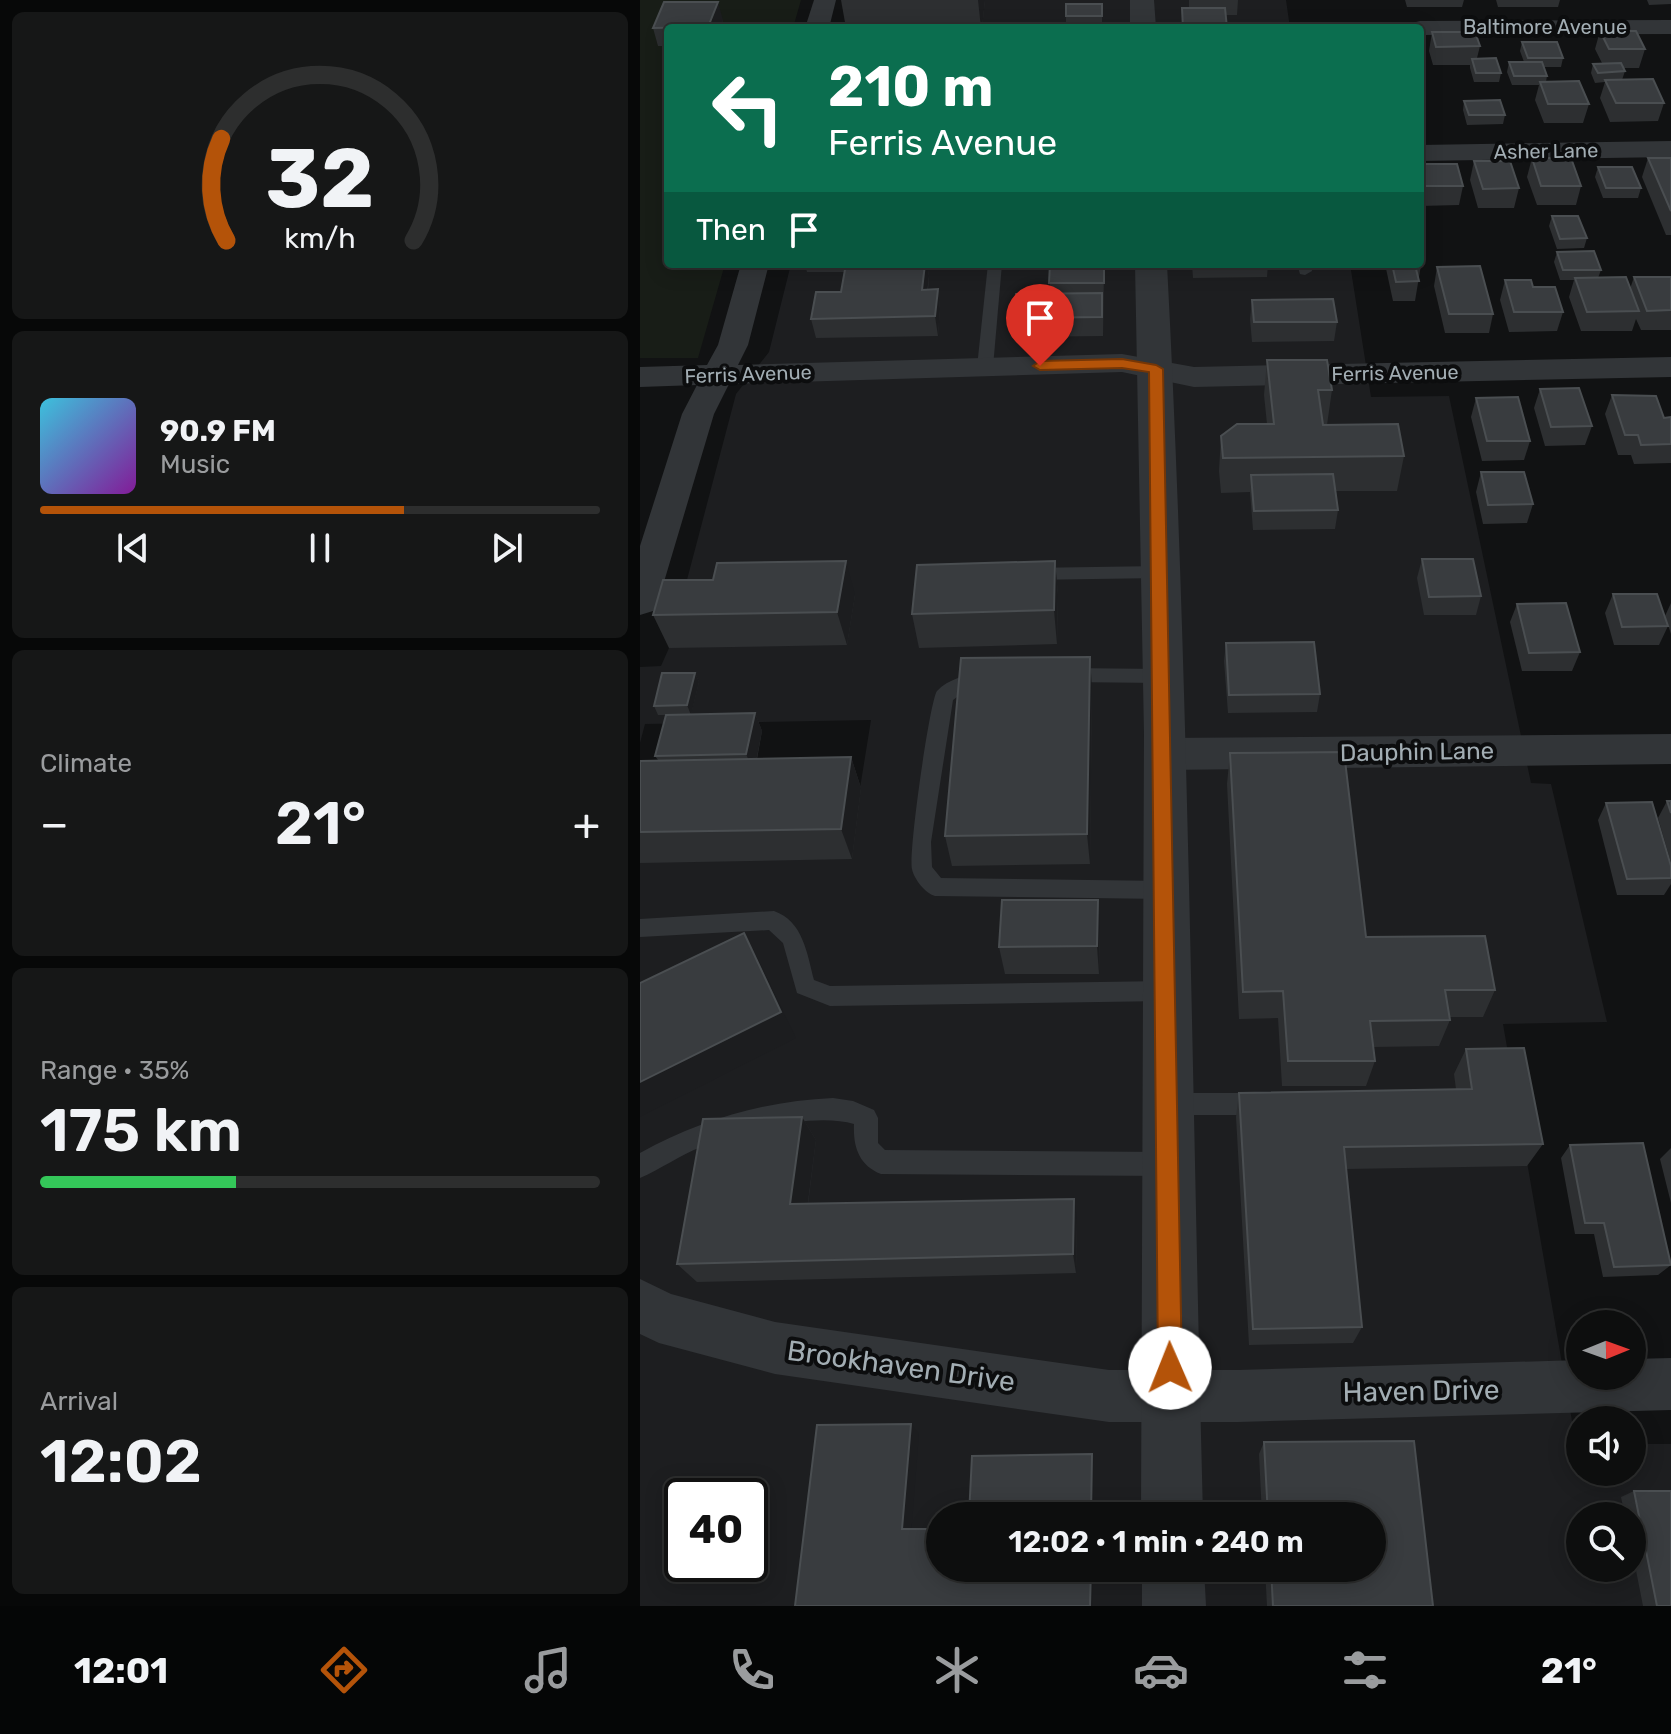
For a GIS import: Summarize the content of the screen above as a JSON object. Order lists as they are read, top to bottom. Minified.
{"streets":{"street":["Baltimore Avenue","Asher Lane","Ferris Avenue","Dauphin Lane","Brookhaven Drive","Haven Drive"]},"crossings":[["Brookhaven Drive","Haven Drive"]],"north":"right","page":{"turn":["210 m","Ferris Avenue"],"then":"Then","song":["90.9 FM","Music"],"tile":["Climate",["Range · 35%","175 km"],["Arrival","12:02"]],"heat":["−","21°","+"],"limit":"40","trip":"12:02 · 1 min · 240 m","tabs":["12:01","21°"],"gauge":["32","km/h"]}}
